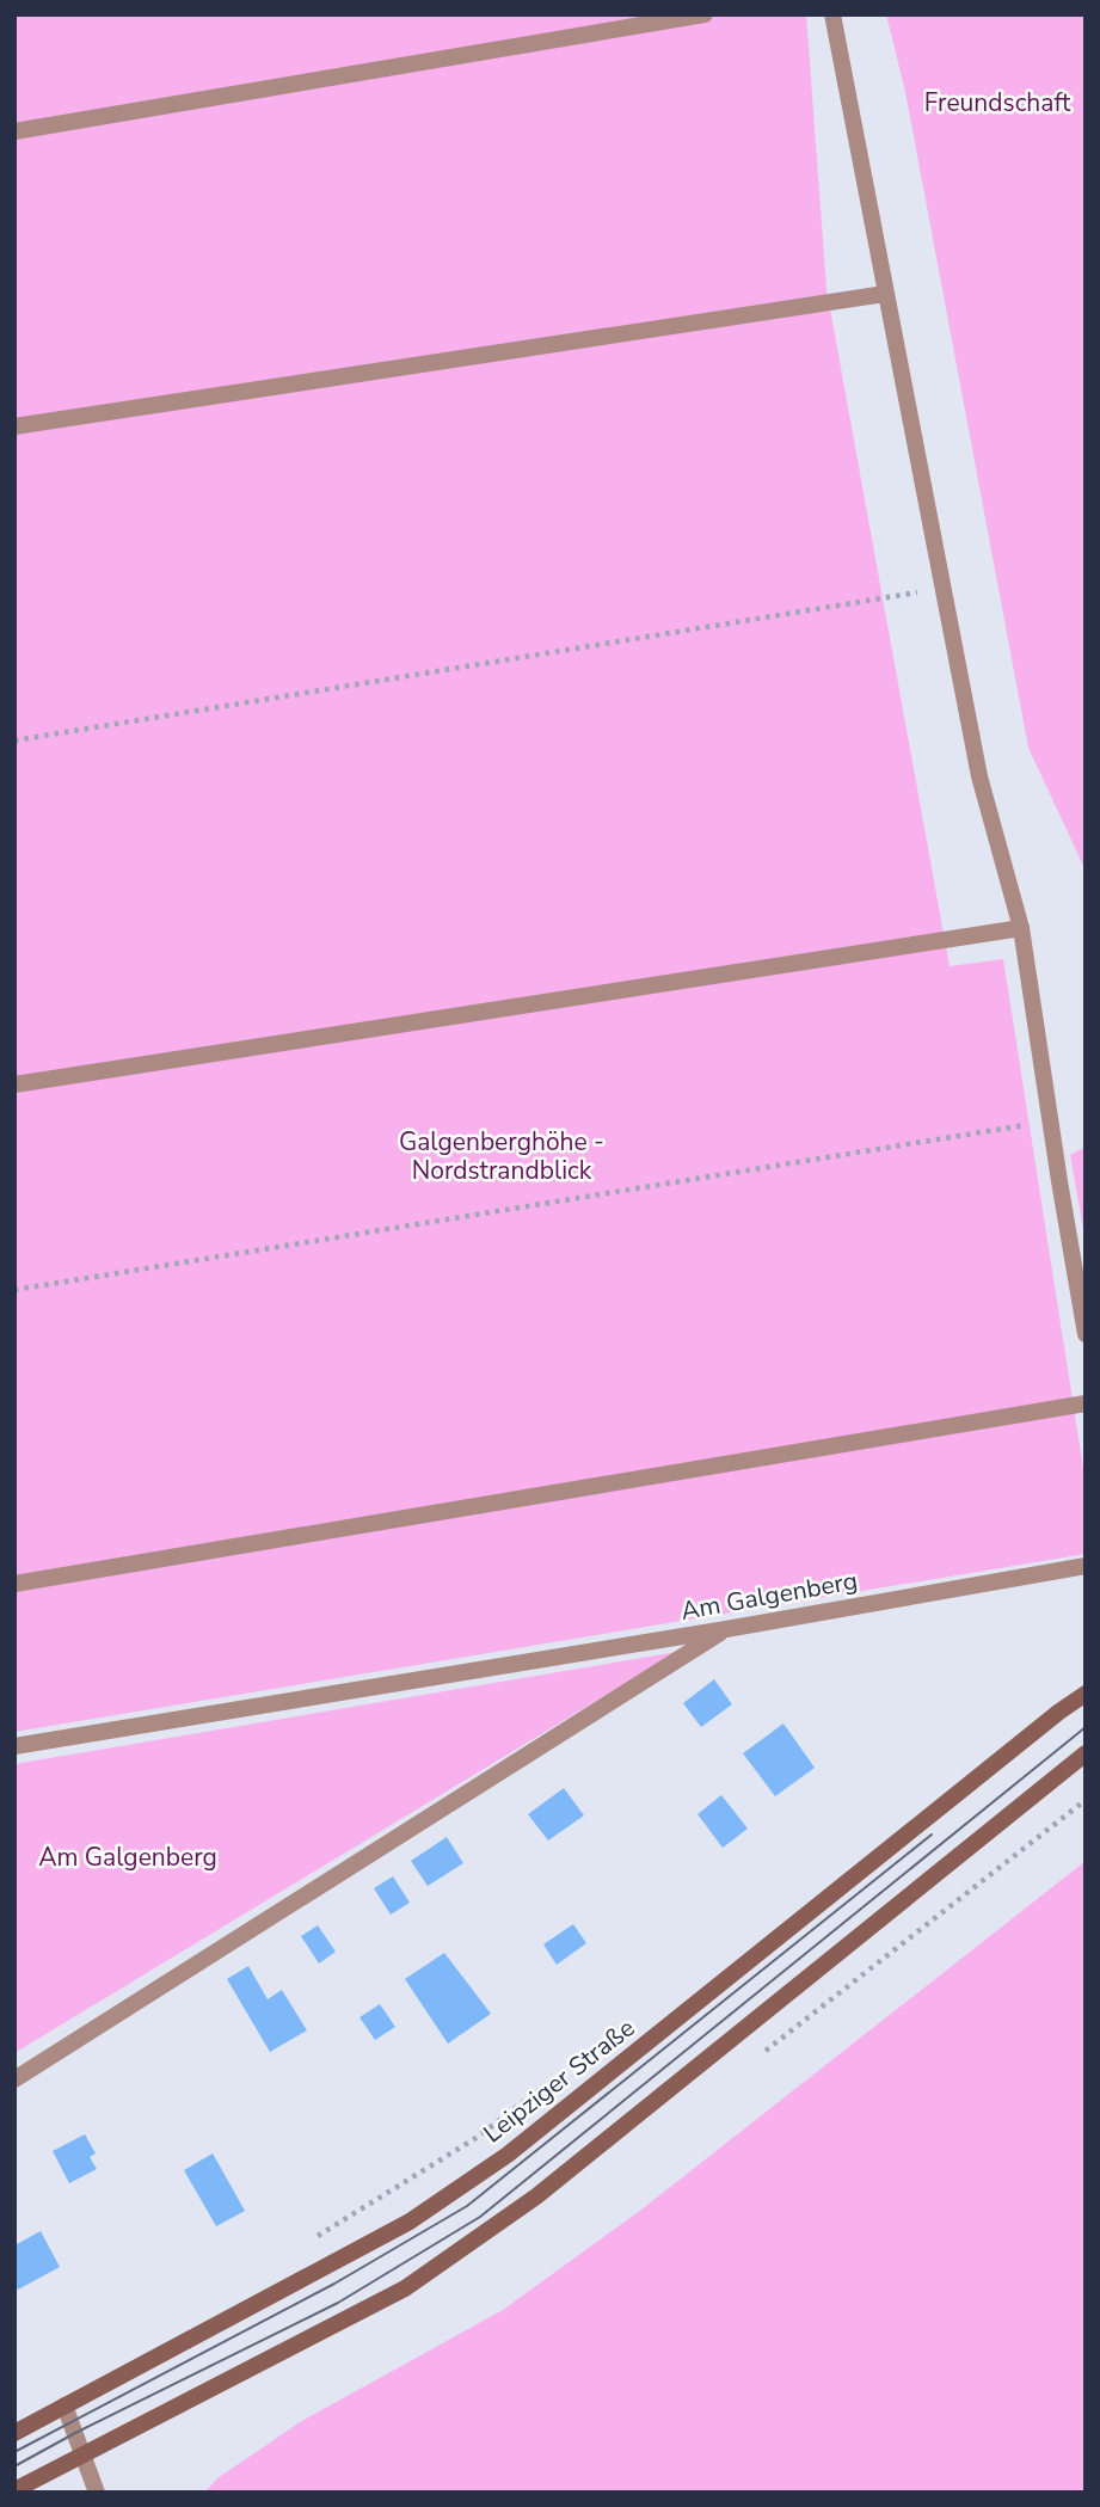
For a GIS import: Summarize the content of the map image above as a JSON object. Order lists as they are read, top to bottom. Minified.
{"streets":{"main road":["Leipziger Straße"],"street":["Am Galgenberg"]},"parks":["Freundschaft","Galgenberghöhe - Nordstrandblick","Am Galgenberg"]}
